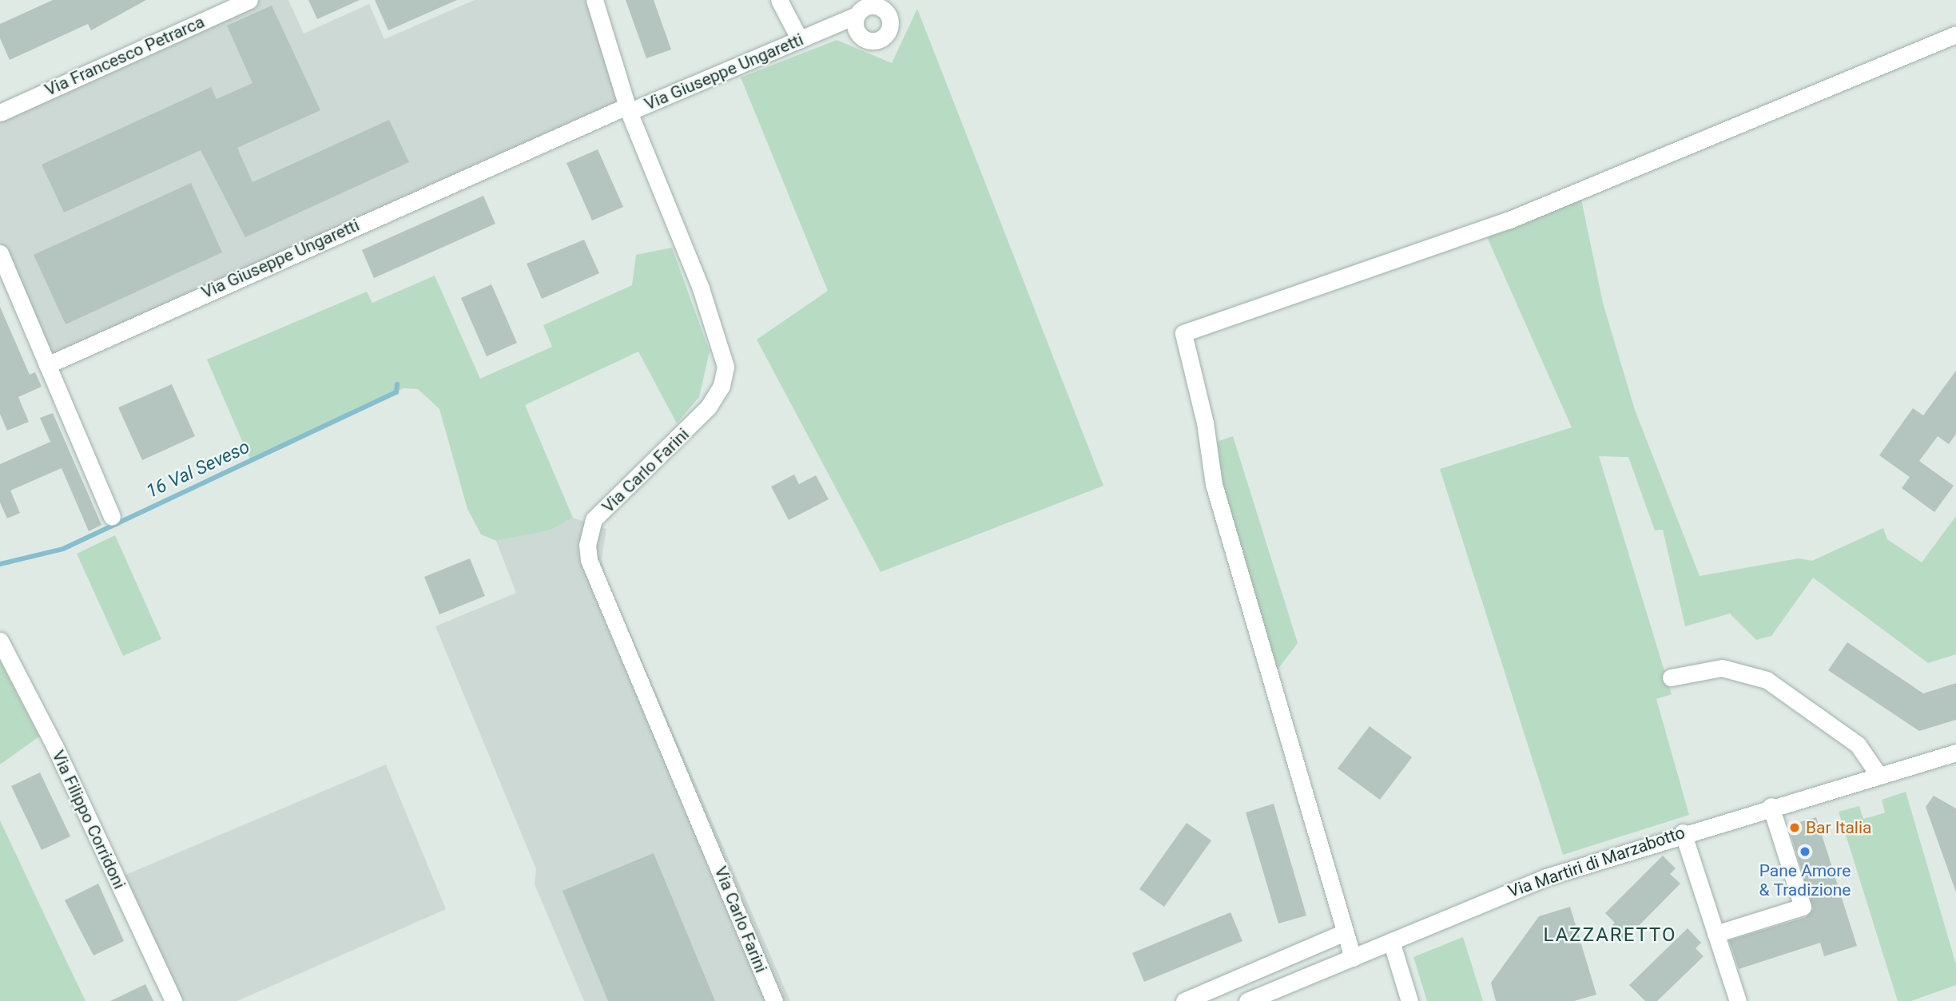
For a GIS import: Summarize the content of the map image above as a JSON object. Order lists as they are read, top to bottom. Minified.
{"streets":{"street":["Via Francesco Petrarca","Via Giuseppe Ungaretti","Via Carlo Farini","Via Filippo Corridoni","Via Martiri di Marzabotto"]},"crossings":[["Via Giuseppe Ungaretti","Via Carlo Farini"]],"districts":["LAZZARETTO"],"water":["16 Val Seveso"],"places":["Bar Italia","Pane Amore & Tradizione"]}
